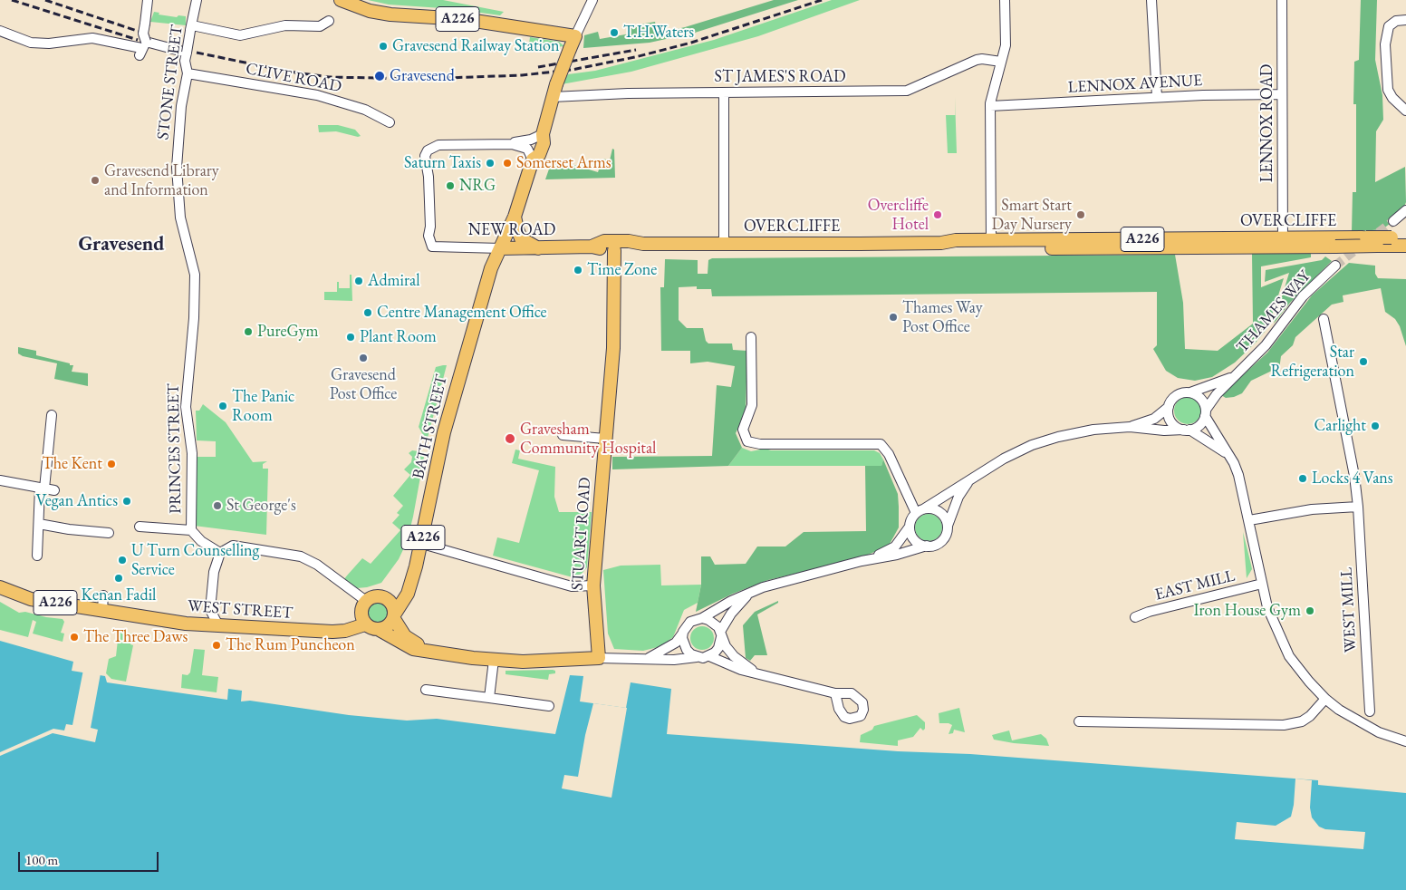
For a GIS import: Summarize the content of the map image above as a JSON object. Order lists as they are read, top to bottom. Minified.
{"streets":{"main road":["A226","OVERCLIFFE","NEW ROAD","BATH STREET","STUART ROAD","WEST STREET"],"street":["ST JAMES'S ROAD","CLIVE ROAD","STONE STREET","LENNOX AVENUE","LENNOX ROAD","THAMES WAY","PRINCES STREET","EAST MILL","WEST MILL"]},"crossings":[["A226","ST JAMES'S ROAD"],["A226","NEW ROAD"],["A226","BATH STREET"],["A226","WEST STREET"],["CLIVE ROAD","STONE STREET"],["STONE STREET","PRINCES STREET"],["LENNOX AVENUE","LENNOX ROAD"],["LENNOX ROAD","OVERCLIFFE"],["OVERCLIFFE","NEW ROAD"],["NEW ROAD","BATH STREET"],["NEW ROAD","STUART ROAD"],["BATH STREET","WEST STREET"]],"districts":["Gravesend"],"places":["T.H.Waters","Gravesend Railway Station","Gravesend","Saturn Taxis","Somerset Arms","Gravesend Library and Information","NRG","Overcliffe Hotel","Smart Start Day Nursery","Time Zone","Admiral","Centre Management Office","Thames Way Post Office","PureGym","Plant Room","Gravesend Post Office","Star Refrigeration","The Panic Room","Carlight","Gravesham Community Hospital","The Kent","Locks 4 Vans","Vegan Antics","St George's","U Turn Counselling Service","Kenan Fadil","Iron House Gym","The Three Daws","The Rum Puncheon"],"scale_bar":"100 m"}
